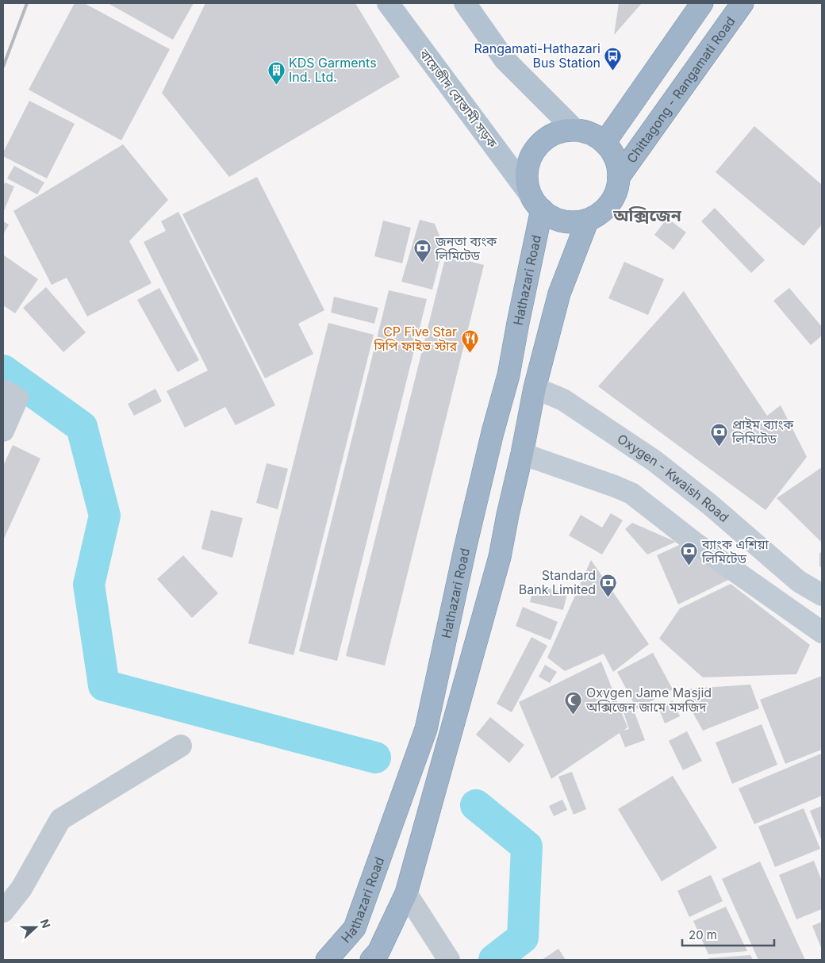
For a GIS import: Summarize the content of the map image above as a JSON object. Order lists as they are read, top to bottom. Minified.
{"streets":{"highway":["Chittagong - Rangamati Road","Hathazari Road"],"main road":["বায়েজীদ বোস্তামী সড়ক","Oxygen - Kwaish Road"]},"crossings":[["Chittagong - Rangamati Road","বায়েজীদ বোস্তামী সড়ক"],["Chittagong - Rangamati Road","Hathazari Road"],["বায়েজীদ বোস্তামী সড়ক","Hathazari Road"]],"districts":["অক্সিজেন"],"places":{"bus stop":["Rangamati-Hathazari Bus Station"],"building":["KDS Garments Ind. Ltd."],"bank":["জনতা ব্যংক লিমিটেড","প্রাইম ব্যাংক লিমিটেড","ব্যাংক এশিয়া লিমিটেড","Standard Bank Limited"],"restaurant":["CP Five Star সিপি ফাইভ স্টার"],"mosque":["Oxygen Jame Masjid অক্সিজেন জামে মসজিদ"]},"scale_bar":"20 m","north":"right"}
